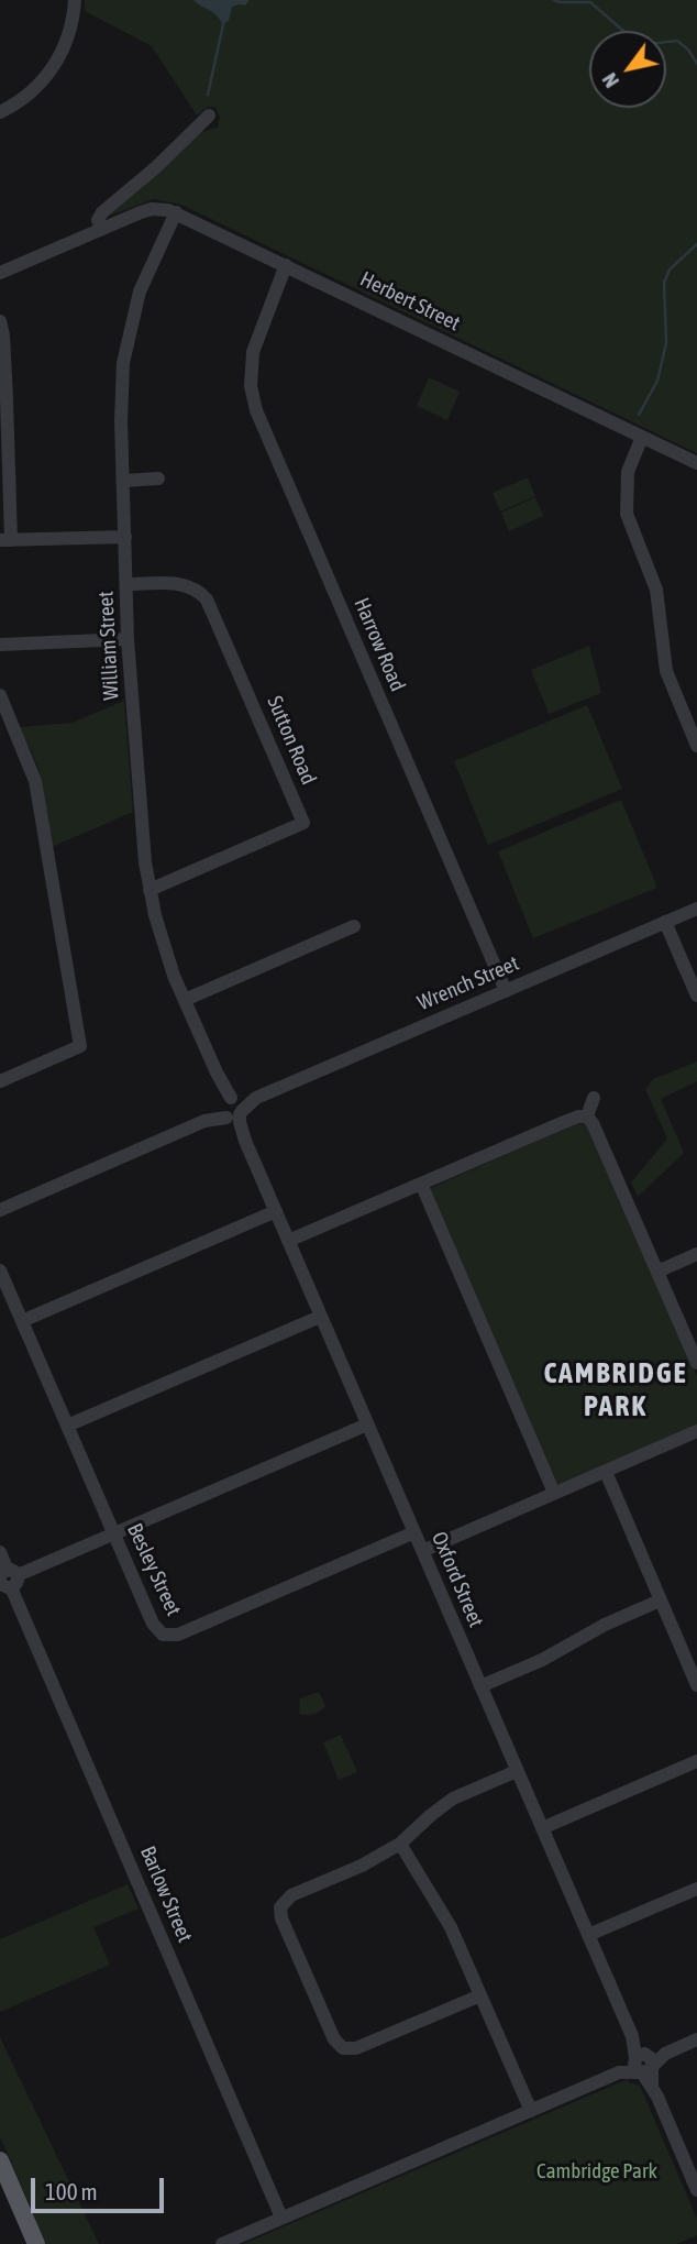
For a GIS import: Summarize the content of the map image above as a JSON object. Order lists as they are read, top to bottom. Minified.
{"streets":{"street":["Herbert Street","Harrow Road","William Street","Sutton Road","Wrench Street","Besley Street","Oxford Street","Barlow Street"]},"crossings":[["Herbert Street","Harrow Road"],["Herbert Street","William Street"],["Harrow Road","Wrench Street"],["William Street","Sutton Road"],["William Street","Wrench Street"],["William Street","Oxford Street"],["Wrench Street","Oxford Street"],["Besley Street","Oxford Street"]],"districts":["CAMBRIDGE PARK"],"parks":["Cambridge Park"],"scale_bar":"100 m","north":"bottom left"}
